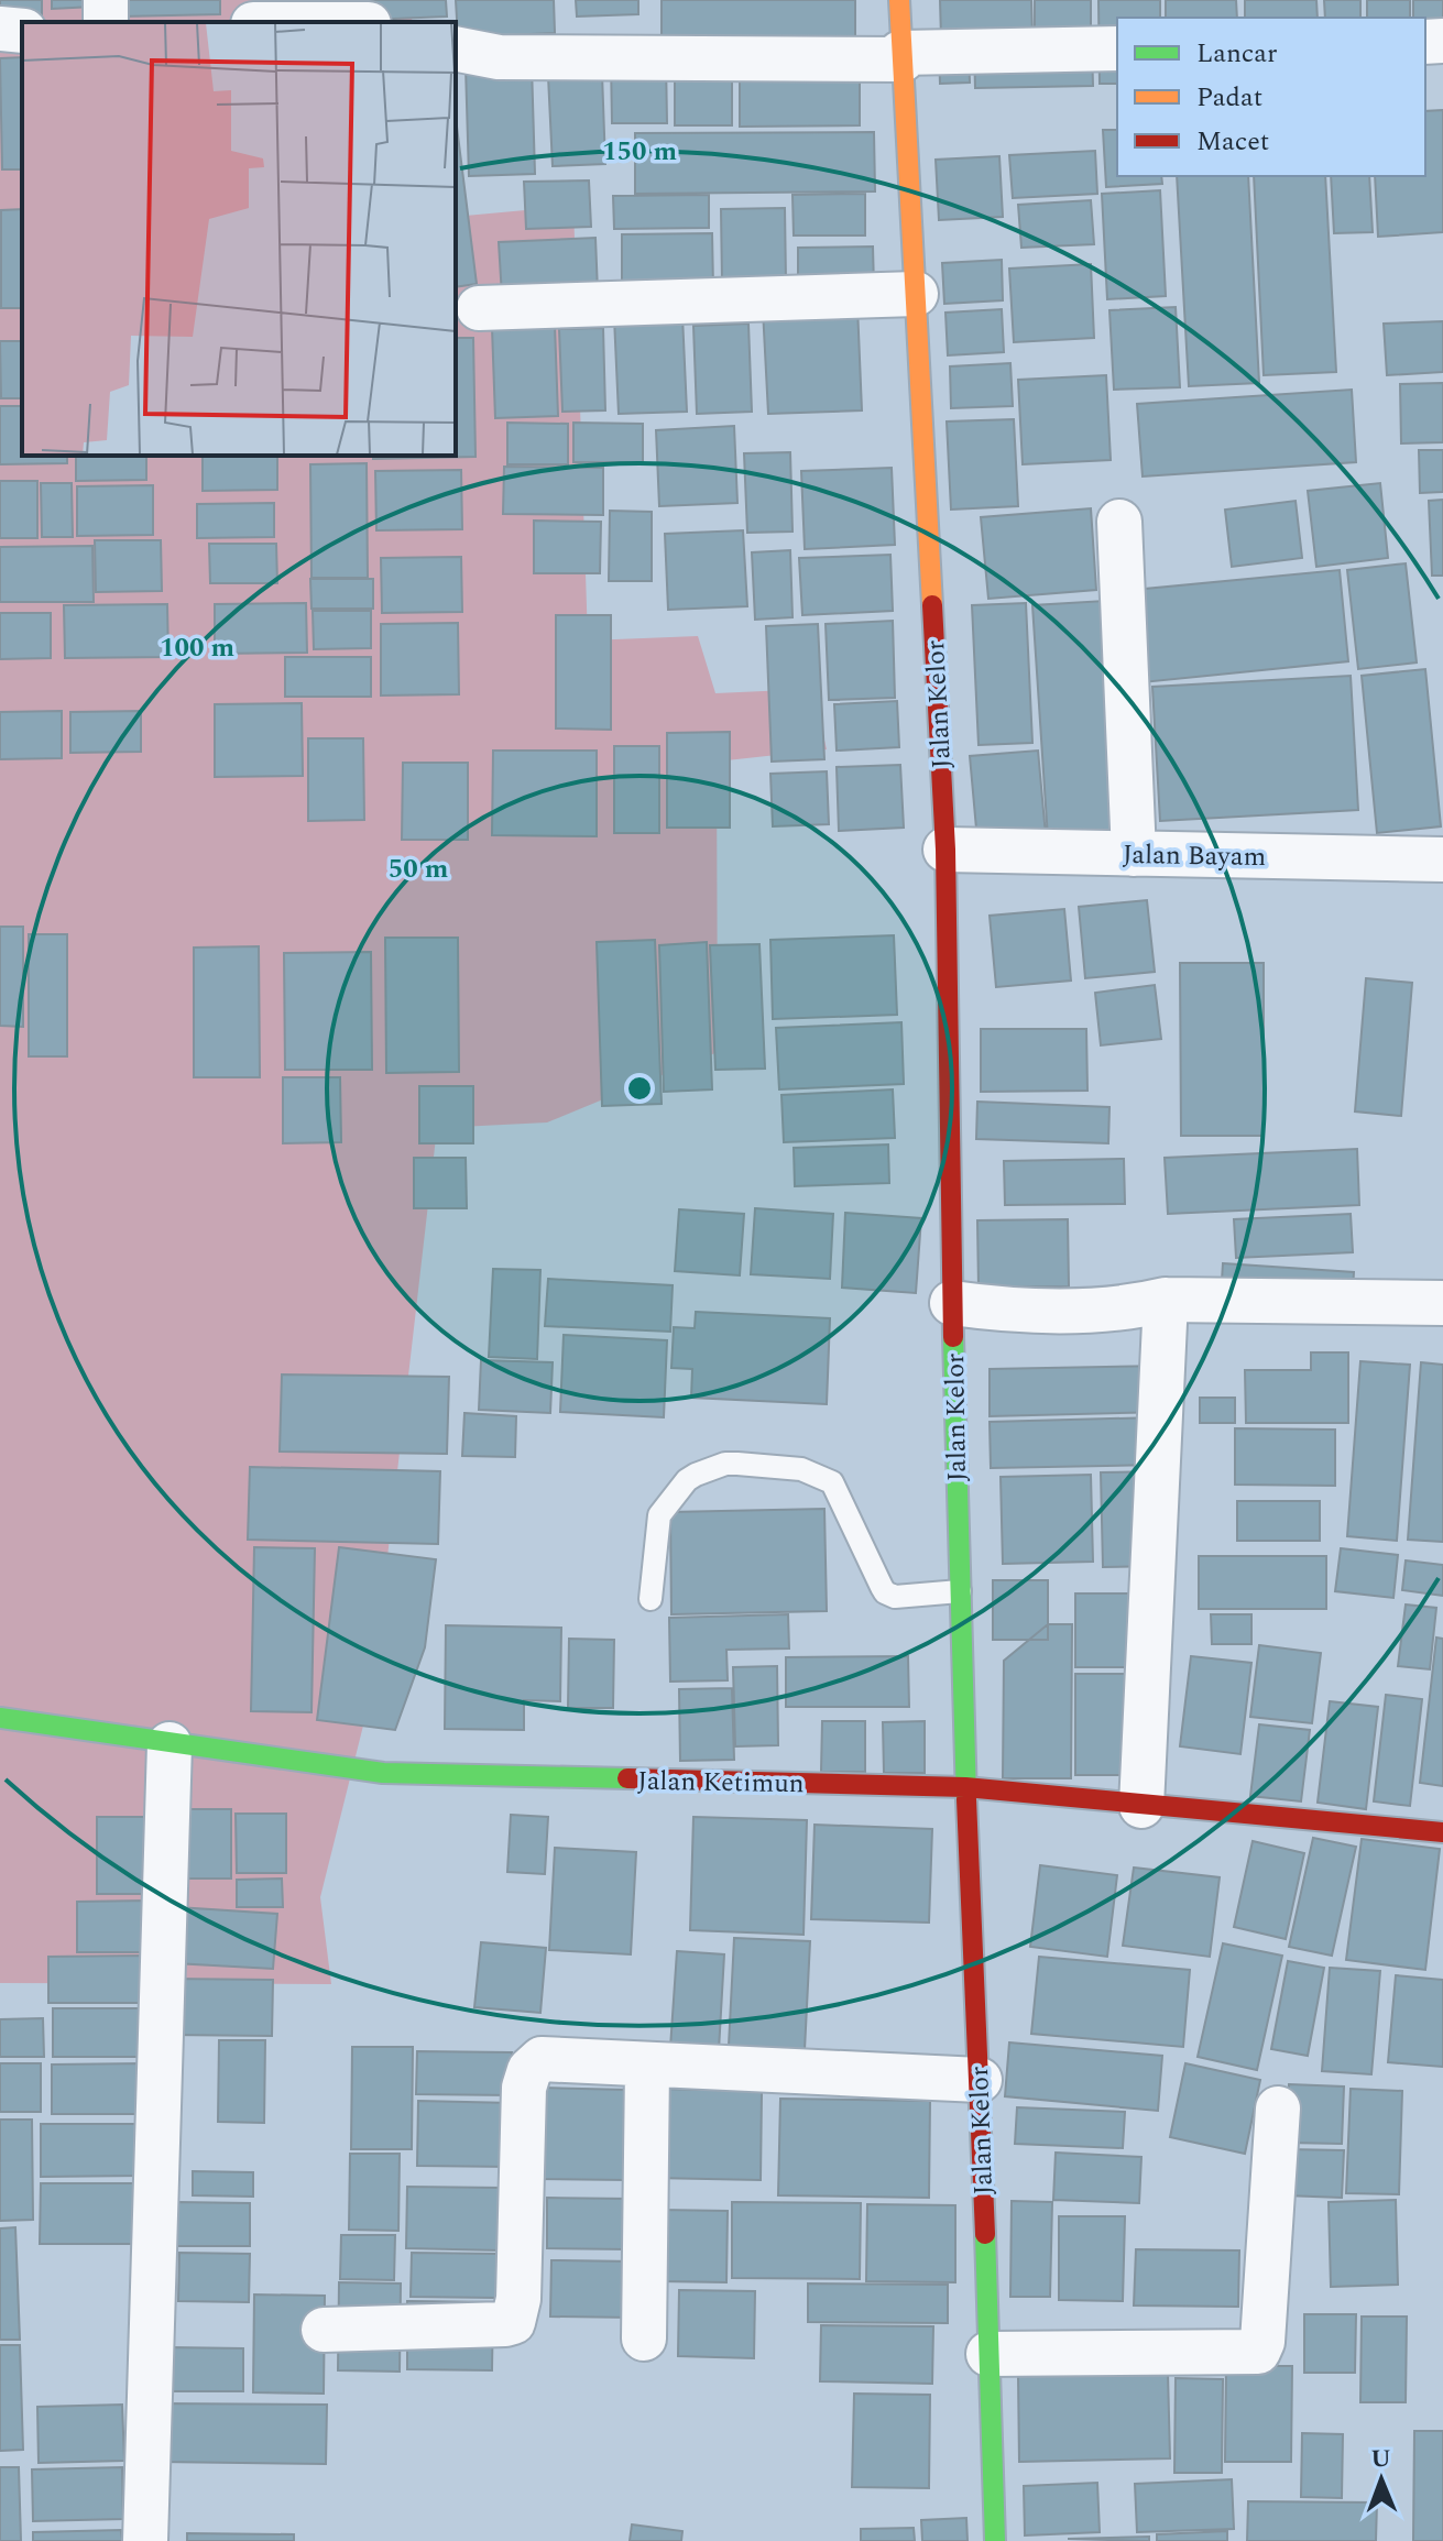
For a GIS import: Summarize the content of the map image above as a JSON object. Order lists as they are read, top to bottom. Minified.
{"streets":{"street":["Jalan Kelor","Jalan Bayam","Jalan Ketimun"]},"crossings":[["Jalan Kelor","Jalan Bayam"],["Jalan Kelor","Jalan Ketimun"]],"legend":["Lancar","Padat","Macet"],"north":"top","rings":["150 m","100 m","50 m"]}
